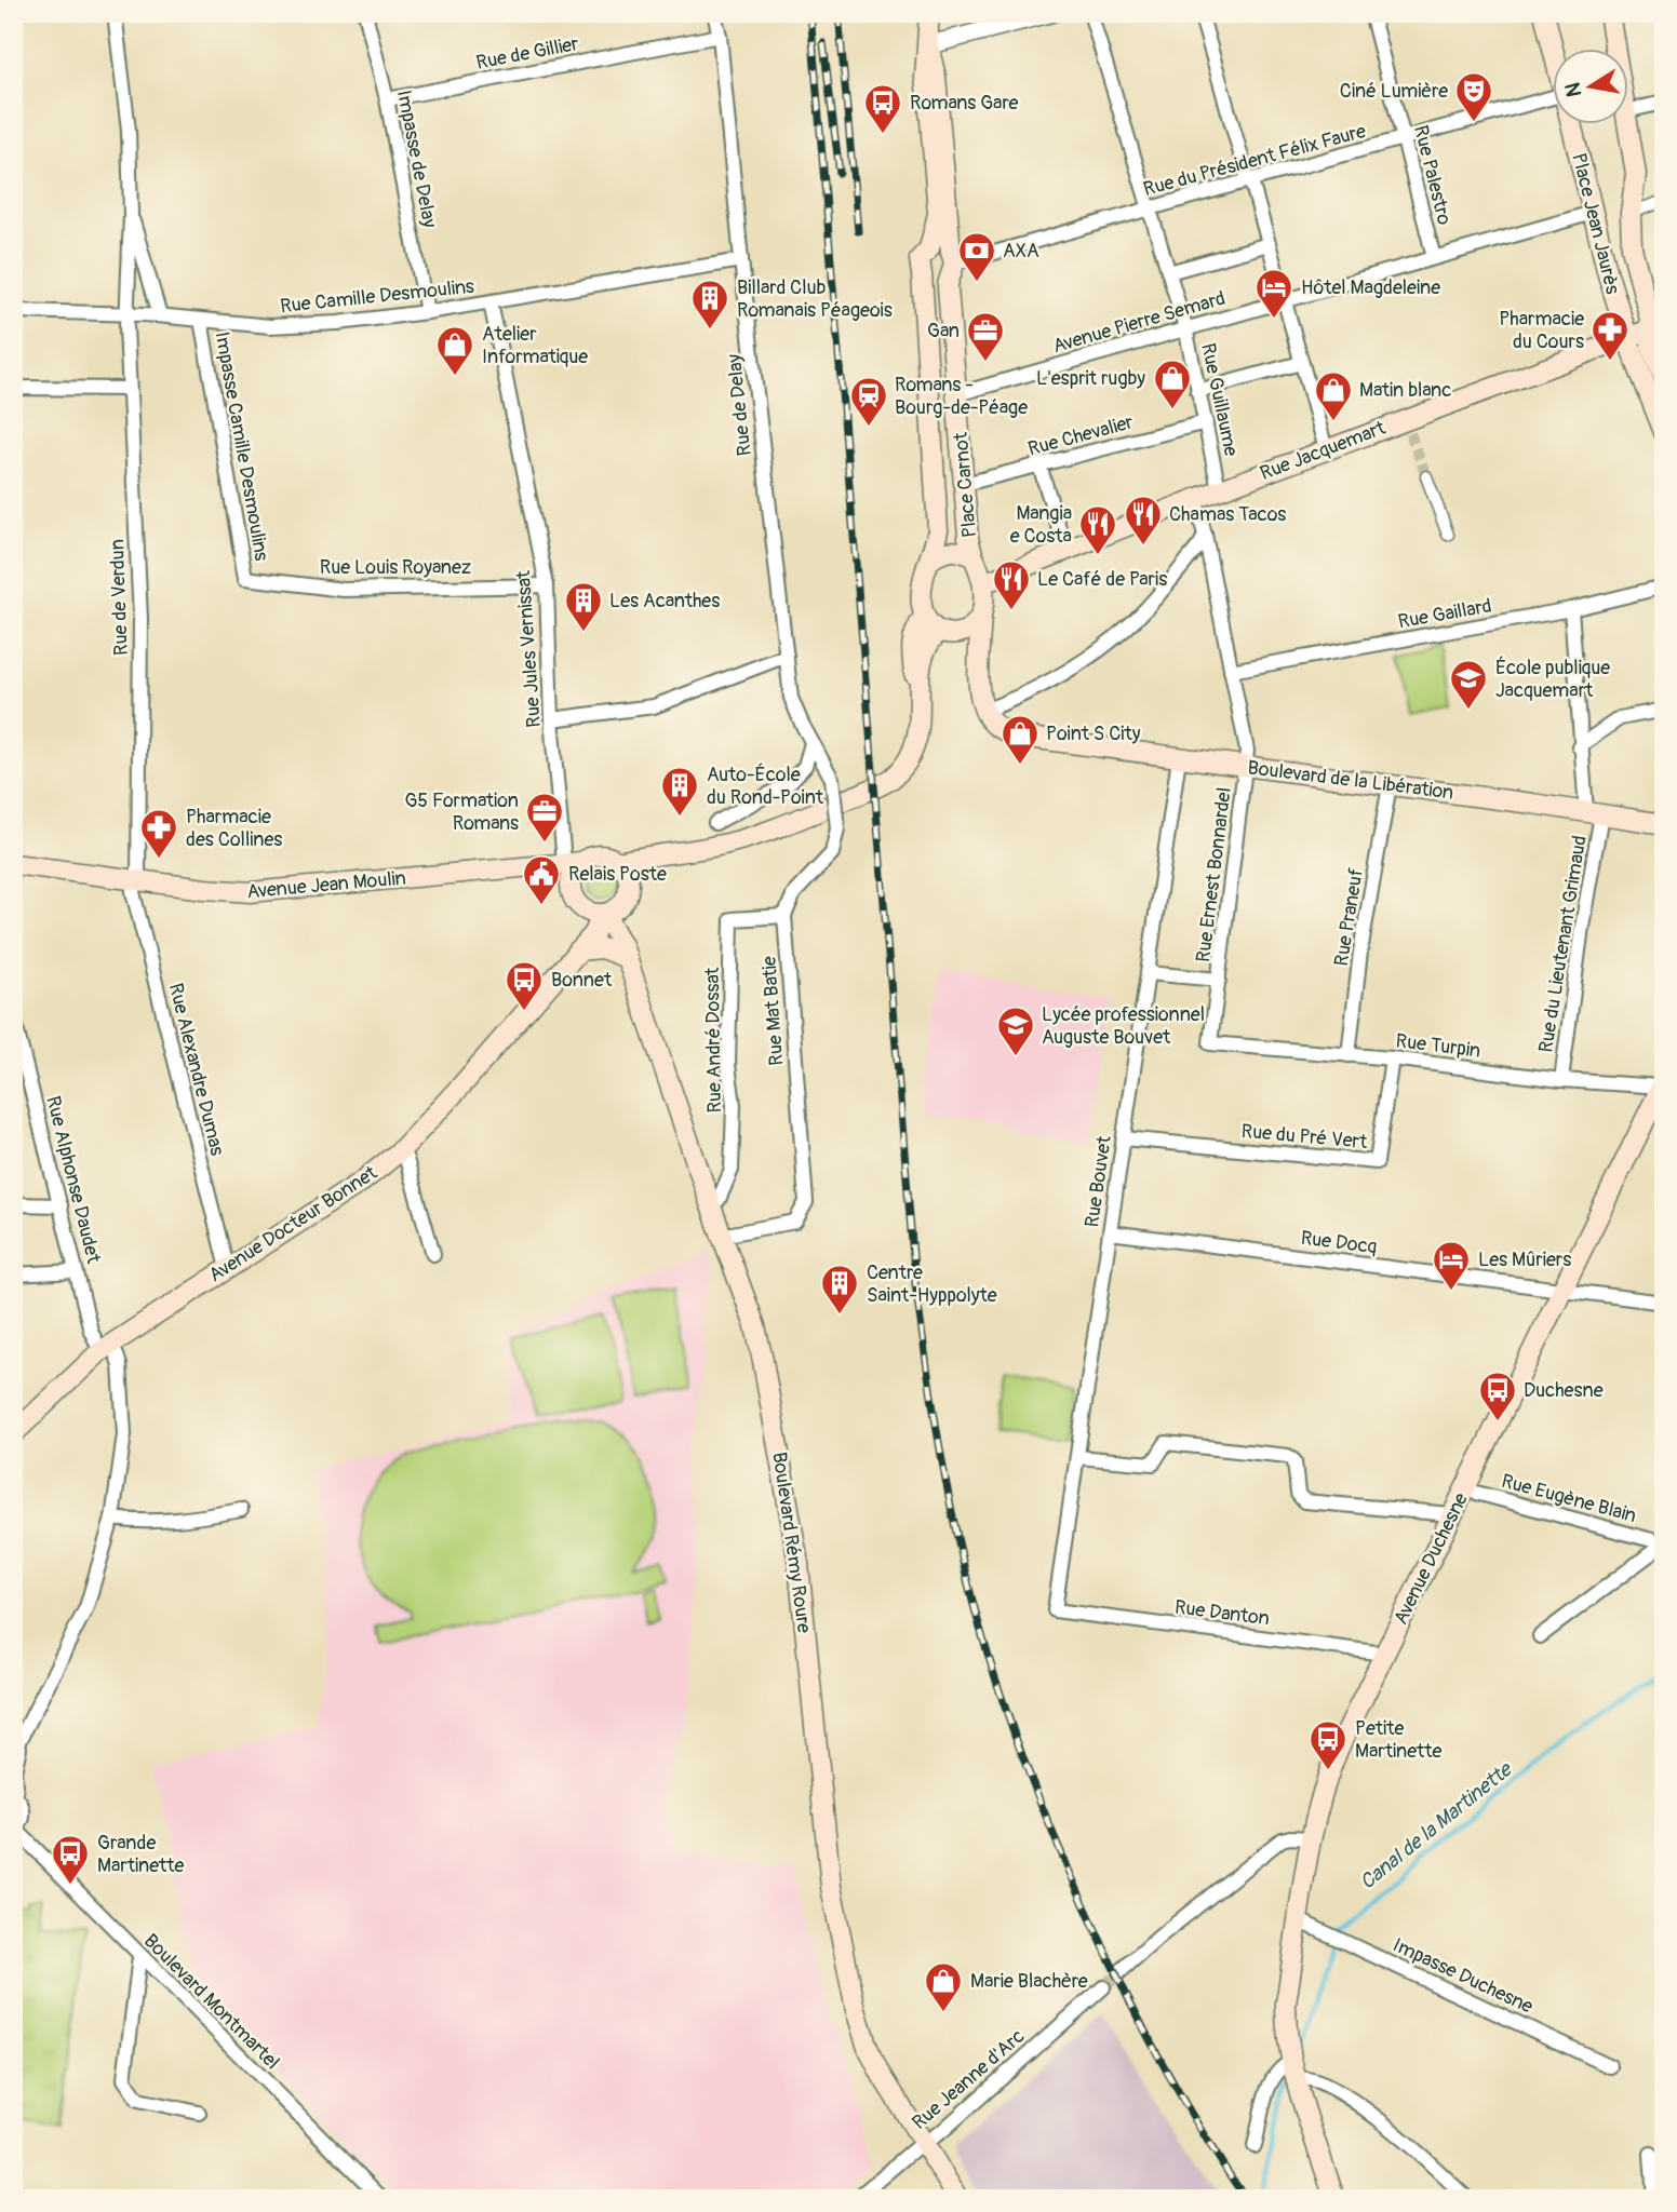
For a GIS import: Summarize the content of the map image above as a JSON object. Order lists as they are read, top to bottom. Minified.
{"streets":{"main road":["Place Jean Jaurès","Rue Jacquemart","Place Carnot","Boulevard de la Libération","Avenue Jean Moulin","Avenue Docteur Bonnet","Boulevard Rémy Roure","Avenue Duchesne"],"street":["Rue de Gillier","Impasse de Delay","Rue du Président Félix Faure","Rue Palestro","Rue Camille Desmoulins","Avenue Pierre Semard","Rue Guillaume","Rue de Delay","Rue Chevalier","Impasse Camille Desmoulins","Rue Louis Royanez","Rue de Verdun","Rue Gaillard","Rue Jules Vernissat","Rue Ernest Bonnardel","Rue Praneuf","Rue du Lieutenant Grimaud","Rue Mat Batie","Rue André Dossat","Rue Turpin","Rue Alexandre Dumas","Rue du Pré Vert","Rue Alphonse Daudet","Rue Bouvet","Rue Docq","Rue Eugène Blain","Rue Danton","Impasse Duchesne","Boulevard Montmartel","Rue Jeanne d'Arc"]},"crossings":[["Rue de Gillier","Impasse de Delay"],["Rue de Gillier","Rue de Delay"],["Impasse de Delay","Rue Camille Desmoulins"],["Rue du Président Félix Faure","Rue Palestro"],["Rue du Président Félix Faure","Rue Guillaume"],["Rue du Président Félix Faure","Place Carnot"],["Rue Palestro","Avenue Pierre Semard"],["Place Jean Jaurès","Avenue Pierre Semard"],["Place Jean Jaurès","Rue Jacquemart"],["Rue Camille Desmoulins","Rue de Delay"],["Rue Camille Desmoulins","Impasse Camille Desmoulins"],["Rue Camille Desmoulins","Rue de Verdun"],["Rue Camille Desmoulins","Rue Jules Vernissat"],["Avenue Pierre Semard","Rue Guillaume"],["Avenue Pierre Semard","Place Carnot"],["Rue Guillaume","Rue Chevalier"],["Rue Guillaume","Rue Jacquemart"],["Rue Chevalier","Place Carnot"],["Impasse Camille Desmoulins","Rue Louis Royanez"],["Rue Jacquemart","Place Carnot"],["Rue Jacquemart","Rue Ernest Bonnardel"],["Rue Louis Royanez","Rue Jules Vernissat"],["Rue de Verdun","Avenue Jean Moulin"],["Rue de Verdun","Rue Alexandre Dumas"],["Rue Gaillard","Rue Ernest Bonnardel"],["Rue Gaillard","Rue du Lieutenant Grimaud"],["Rue Jules Vernissat","Avenue Jean Moulin"],["Rue Jules Vernissat","Avenue Docteur Bonnet"],["Rue Jules Vernissat","Boulevard Rémy Roure"],["Boulevard de la Libération","Rue Ernest Bonnardel"],["Boulevard de la Libération","Rue Praneuf"],["Boulevard de la Libération","Rue du Lieutenant Grimaud"],["Boulevard de la Libération","Rue Bouvet"],["Rue Ernest Bonnardel","Rue Turpin"],["Avenue Jean Moulin","Rue Alexandre Dumas"],["Avenue Jean Moulin","Avenue Docteur Bonnet"],["Avenue Jean Moulin","Boulevard Rémy Roure"],["Rue Praneuf","Rue Turpin"],["Rue du Lieutenant Grimaud","Rue Turpin"],["Rue Mat Batie","Rue André Dossat"],["Rue Mat Batie","Boulevard Rémy Roure"],["Rue André Dossat","Boulevard Rémy Roure"],["Rue Turpin","Rue du Pré Vert"],["Rue Turpin","Avenue Duchesne"],["Rue Alexandre Dumas","Avenue Docteur Bonnet"],["Rue du Pré Vert","Rue Bouvet"],["Rue Alphonse Daudet","Avenue Docteur Bonnet"],["Rue Alphonse Daudet","Boulevard Montmartel"],["Rue Bouvet","Rue Docq"],["Rue Bouvet","Rue Danton"],["Avenue Docteur Bonnet","Boulevard Rémy Roure"],["Rue Docq","Avenue Duchesne"],["Rue Eugène Blain","Avenue Duchesne"],["Boulevard Rémy Roure","Rue Jeanne d'Arc"],["Avenue Duchesne","Rue Danton"],["Avenue Duchesne","Impasse Duchesne"]],"water":["Canal de la Martinette"],"places":{"theatre":["Ciné Lumière"],"bus stop":["Romans Gare","Bonnet","Duchesne","Petite Martinette","Grande Martinette"],"bank":["AXA"],"hotel":["Hôtel Magdeleine","Les Mûriers"],"building":["Billard Club Romanais Péageois","Les Acanthes","Auto-École du Rond-Point","Centre Saint-Hyppolyte"],"pharmacy":["Pharmacie du Cours","Pharmacie des Collines"],"office":["Gan","G5 Formation Romans"],"shop":["Atelier Informatique","L'esprit rugby","Matin blanc","Point S City","Marie Blachère"],"station":["Romans - Bourg-de-Péage"],"restaurant":["Chamas Tacos","Mangia e Costa","Le Café de Paris"],"school or university":["École publique Jacquemart","Lycée professionnel Auguste Bouvet"],"public building":["Relais Poste"]},"north":"left"}
